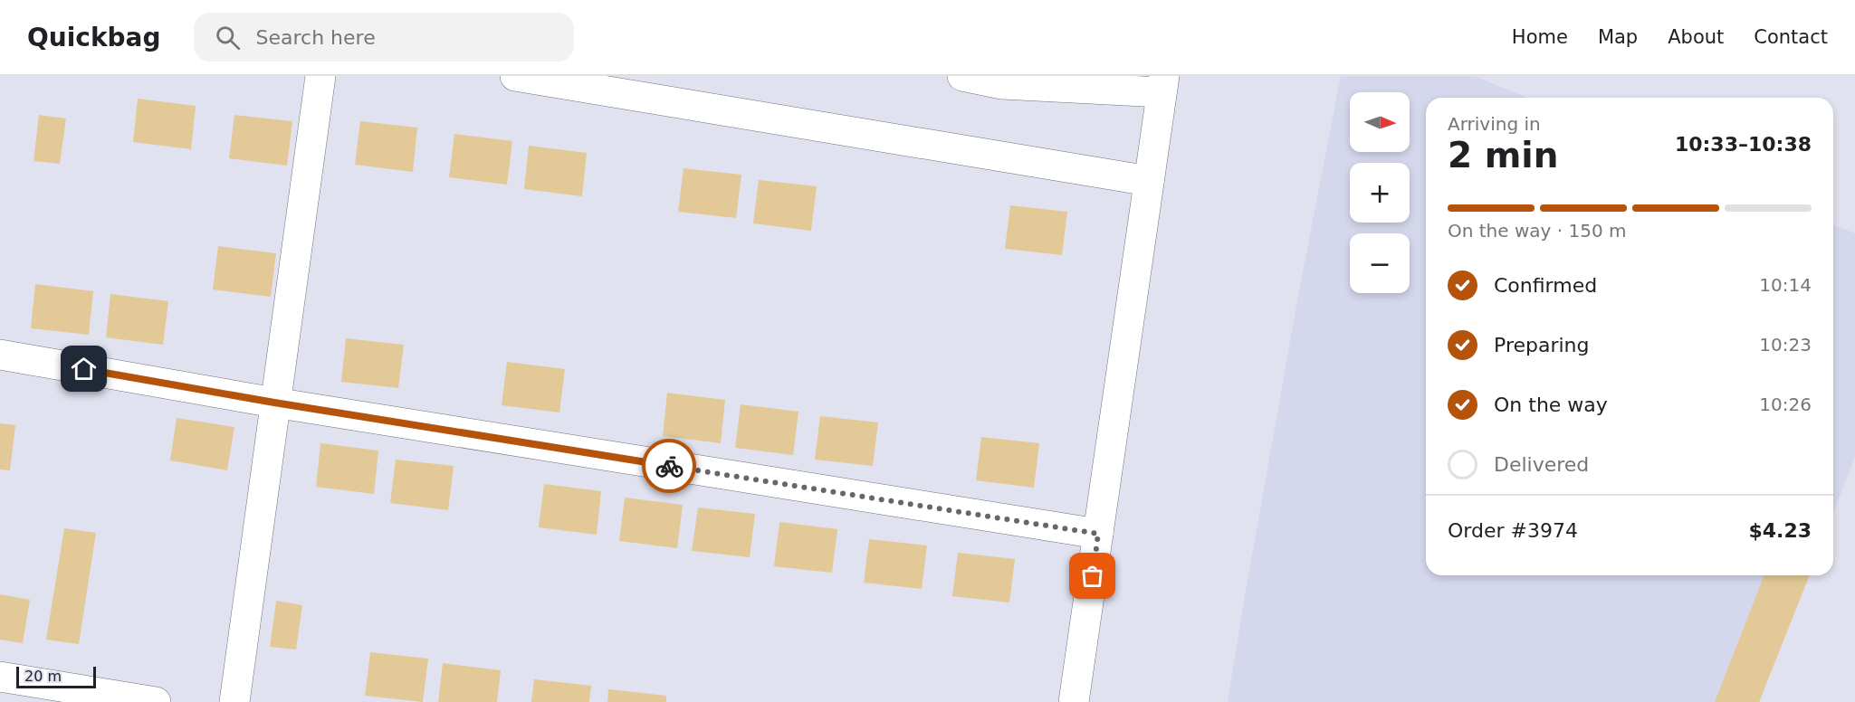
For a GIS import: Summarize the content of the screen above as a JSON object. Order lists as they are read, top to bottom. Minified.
{"scale_bar":"20 m","north":"right","page":{"header":"Quickbag","search":"Search here","nav":["Home","Map","About","Contact"],"map_buttons":["+","−"],"heading":["2 min","Arriving in","10:33–10:38"],"panel":["Order #3974","$4.23"],"bar":"On the way · 150 m","list":[["Confirmed","10:14"],["Preparing","10:23"],["On the way","10:26"],"Delivered"],"scale":"20 m"}}
